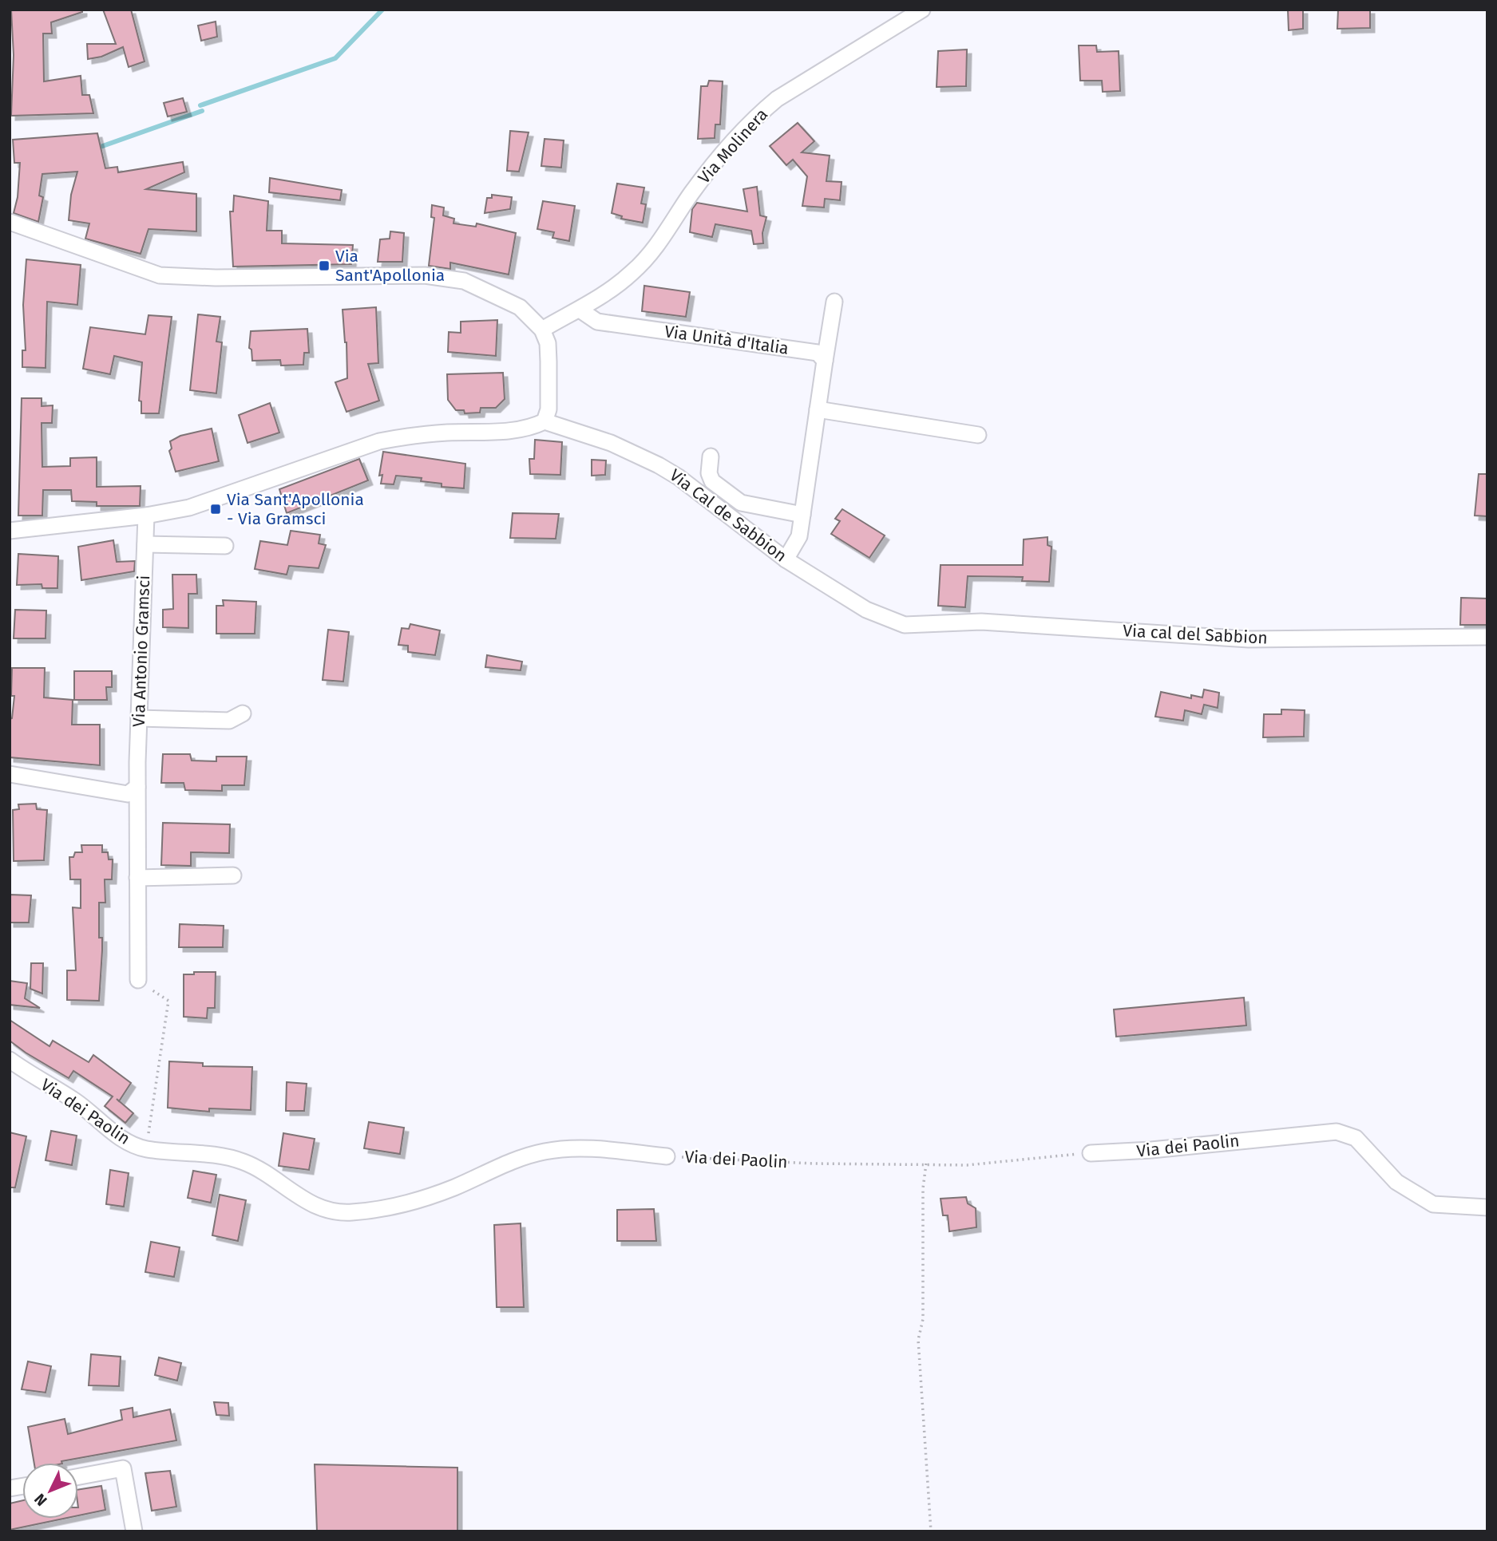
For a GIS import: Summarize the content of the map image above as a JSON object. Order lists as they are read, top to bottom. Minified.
{"streets":{"street":["Via Molinera","Via Unità d'Italia","Via Cal de Sabbion","Via cal del Sabbion","Via Antonio Gramsci","Via dei Paolin"]},"crossings":[["Via Molinera","Via Unità d'Italia"],["Via Cal de Sabbion","Via cal del Sabbion"]],"places":{"transit":["Via Sant'Apollonia","Via Sant'Apollonia - Via Gramsci"]},"north":"bottom left"}
